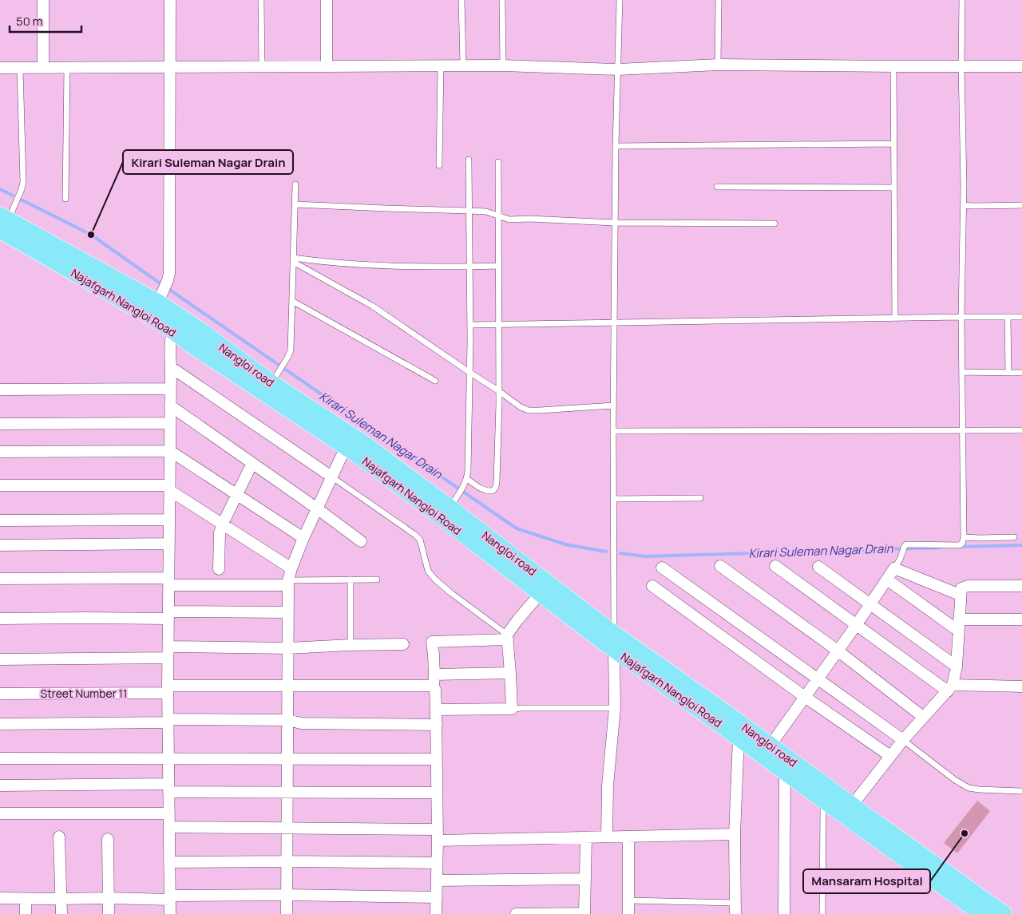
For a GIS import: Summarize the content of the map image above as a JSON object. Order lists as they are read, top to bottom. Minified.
{"streets":{"main road":["Najafgarh Nangloi Road","Nangloi road"],"street":["Street Number 11"]},"crossings":[["Najafgarh Nangloi Road","Nangloi road"]],"water":["Kirari Suleman Nagar Drain"],"places":["Kirari Suleman Nagar Drain","Mansaram Hospital"],"scale_bar":"50 m"}
